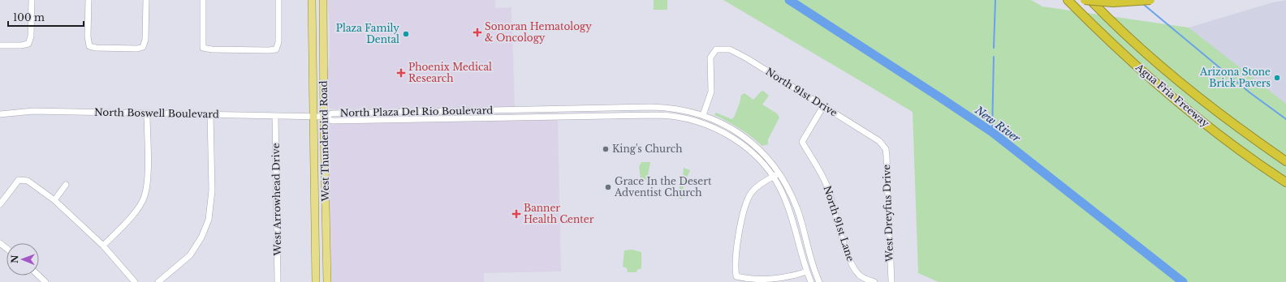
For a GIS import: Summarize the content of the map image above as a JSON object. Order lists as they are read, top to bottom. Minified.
{"streets":{"highway":["Agua Fria Freeway"],"main road":["West Thunderbird Road"],"street":["North 91st Drive","North Plaza Del Rio Boulevard","North Boswell Boulevard","West Arrowhead Drive","West Dreyfus Drive","North 91st Lane"]},"crossings":[["North 91st Drive","North Plaza Del Rio Boulevard"],["North 91st Drive","West Dreyfus Drive"],["North 91st Drive","North 91st Lane"],["North Plaza Del Rio Boulevard","West Thunderbird Road"],["North Boswell Boulevard","West Thunderbird Road"],["North Boswell Boulevard","West Arrowhead Drive"]],"water":["New River"],"places":{"health":["Sonoran Hematology & Oncology","Phoenix Medical Research","Banner Health Center"],"other":["Plaza Family Dental","Arizona Stone Brick Pavers","King's Church","Grace In the Desert Adventist Church"]},"scale_bar":"100 m","north":"left"}
